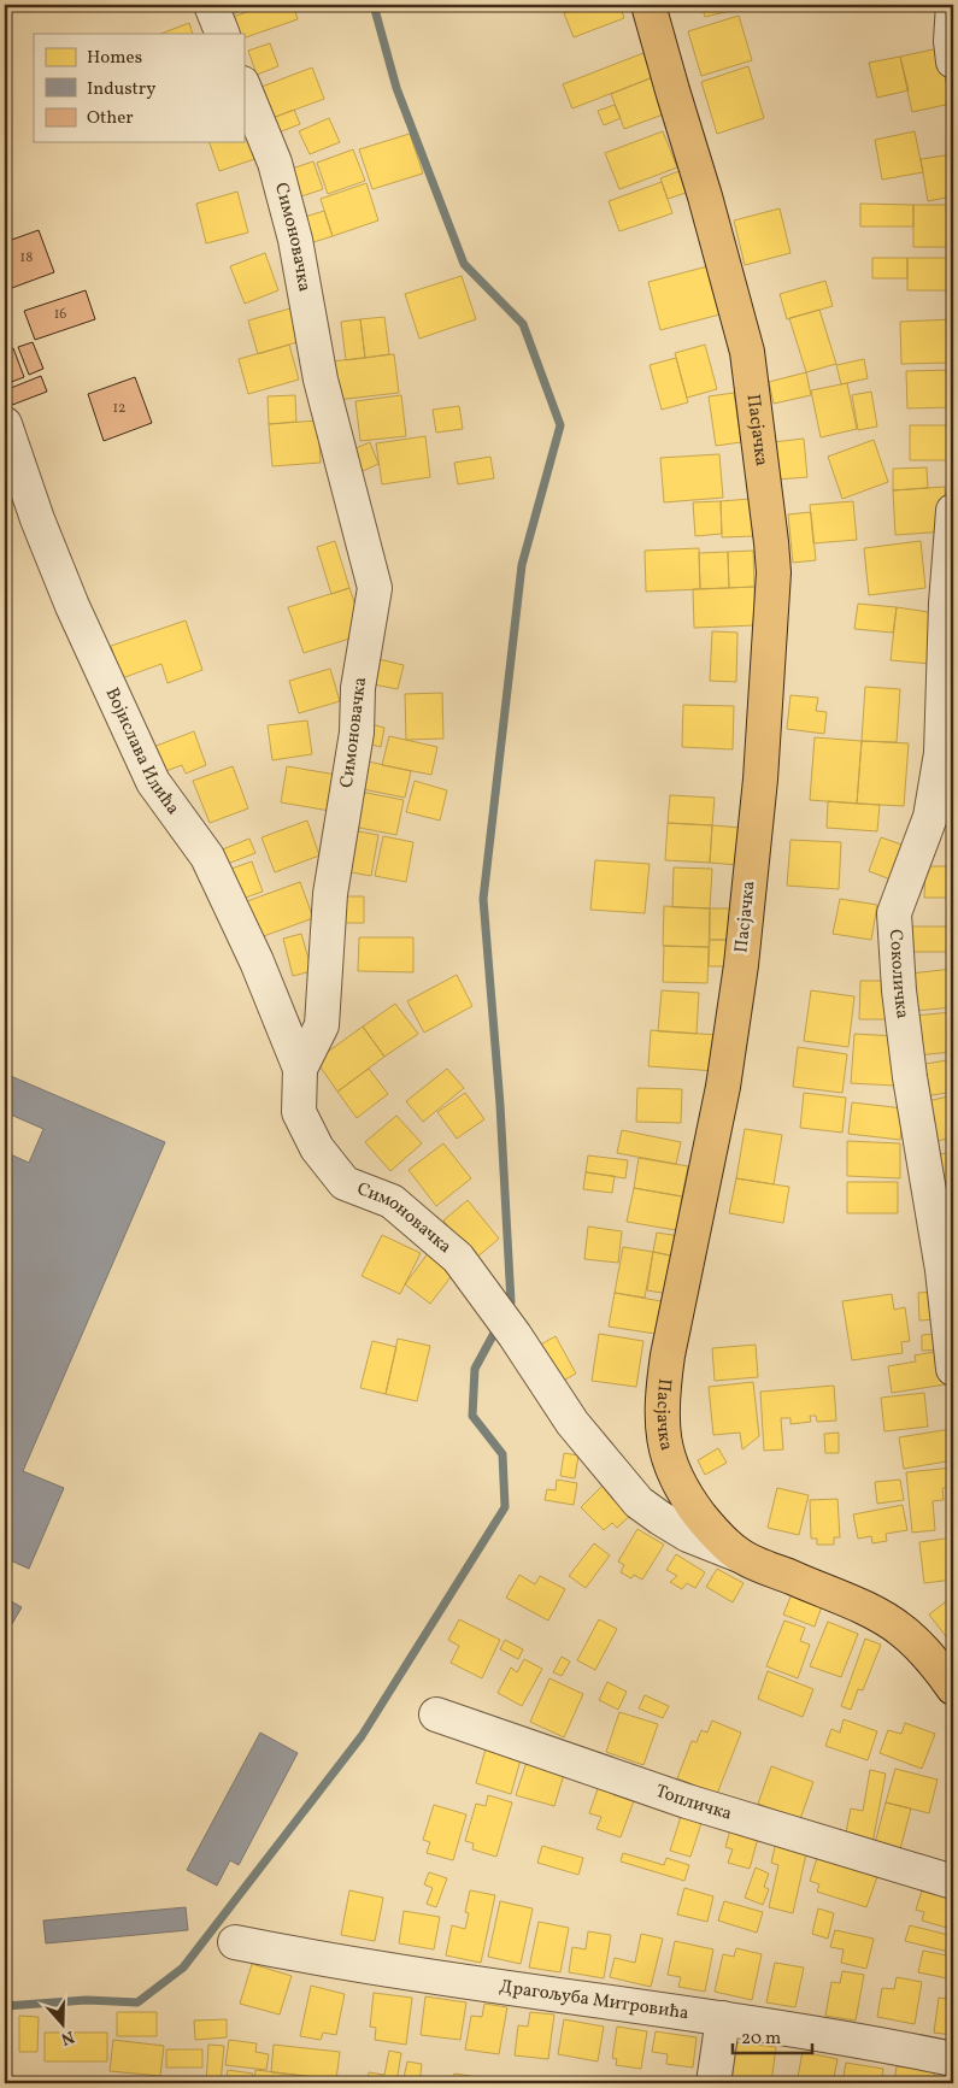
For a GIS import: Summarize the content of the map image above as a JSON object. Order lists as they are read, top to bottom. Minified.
{"streets":{"main road":["Пасјачка"],"street":["Симоновачка","Војислава Илића","Соколичка","Топличка","Драгољуба Митровића"]},"crossings":[["Симоновачка","Пасјачка"],["Симоновачка","Војислава Илића"]],"house_numbers":["18","16","12"],"legend":["Homes","Industry","Other"],"scale_bar":"20 m","north":"bottom"}
